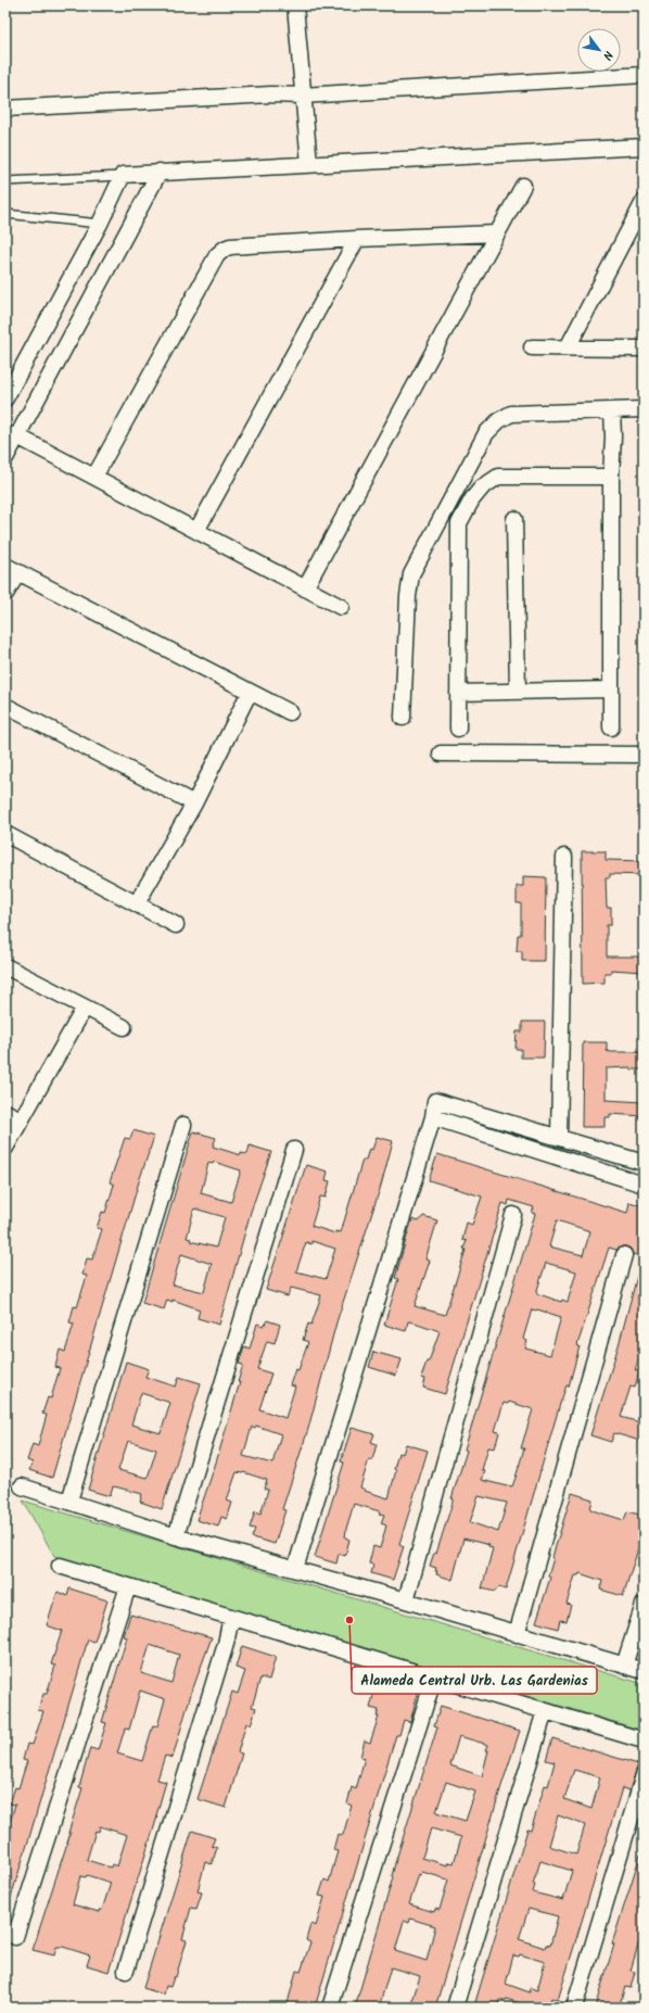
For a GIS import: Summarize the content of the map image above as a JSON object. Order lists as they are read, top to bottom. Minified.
{"places":["Alameda Central Urb. Las Gardenias"],"north":"bottom right"}
